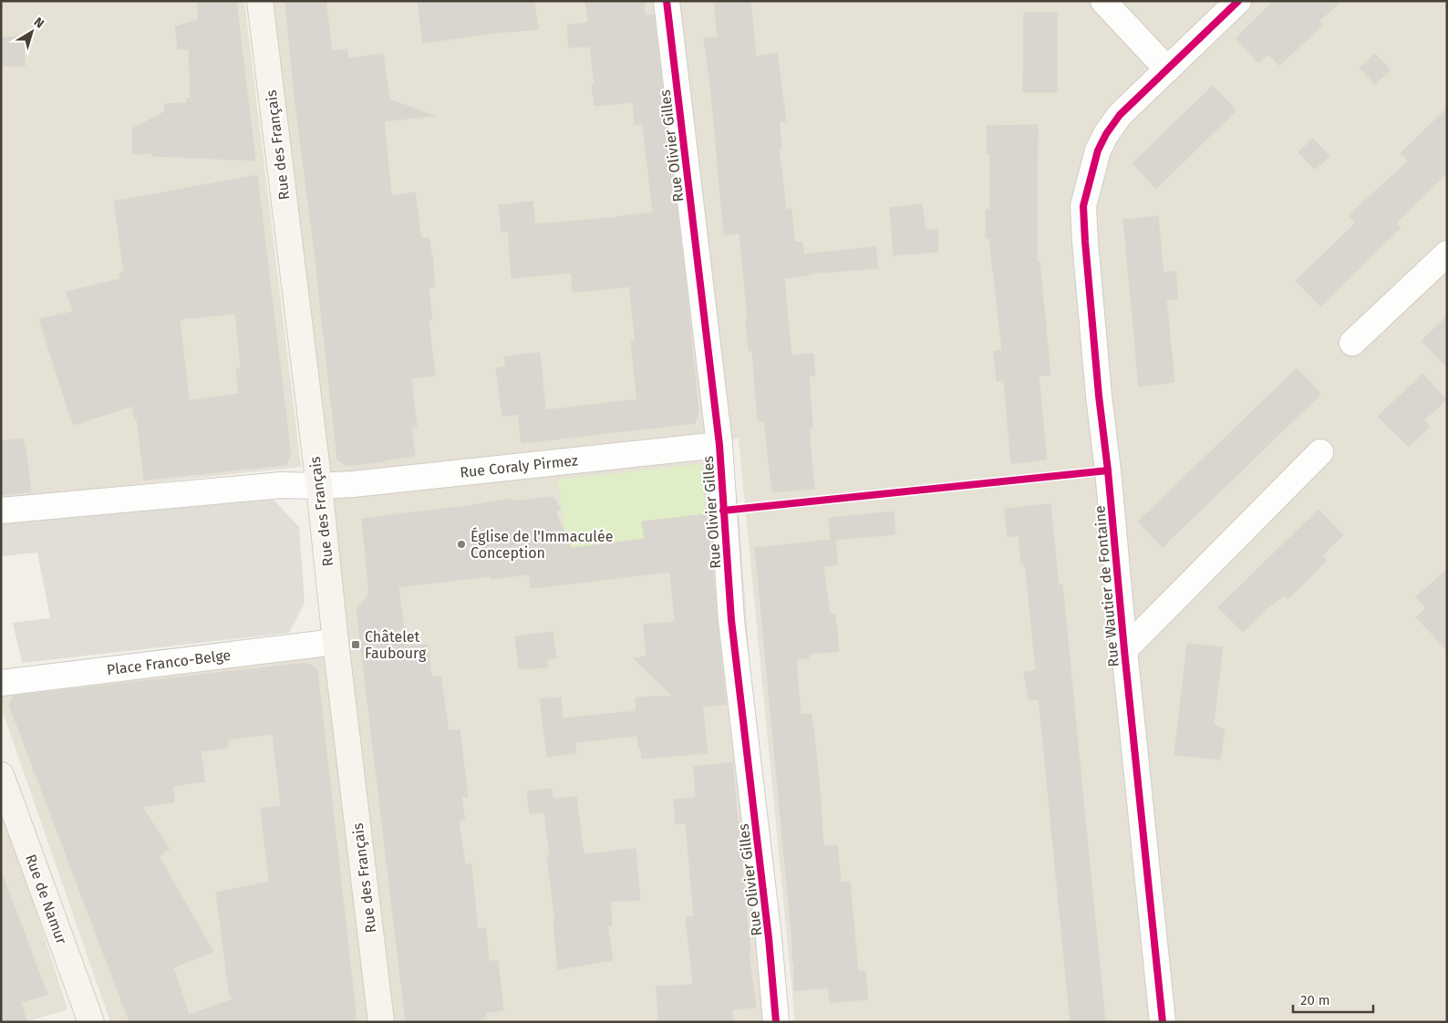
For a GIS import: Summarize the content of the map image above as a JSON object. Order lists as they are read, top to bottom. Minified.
{"streets":{"main road":["Rue des Français","Rue de Namur"],"street":["Rue Olivier Gilles","Rue Coraly Pirmez","Rue Wautier de Fontaine","Place Franco-Belge"]},"crossings":[["Rue des Français","Rue Coraly Pirmez"],["Rue des Français","Place Franco-Belge"],["Rue Olivier Gilles","Rue Coraly Pirmez"]],"places":{"other":["Église de l'Immaculée Conception"],"transit":["Châtelet Faubourg"]},"scale_bar":"20 m","north":"top right"}
